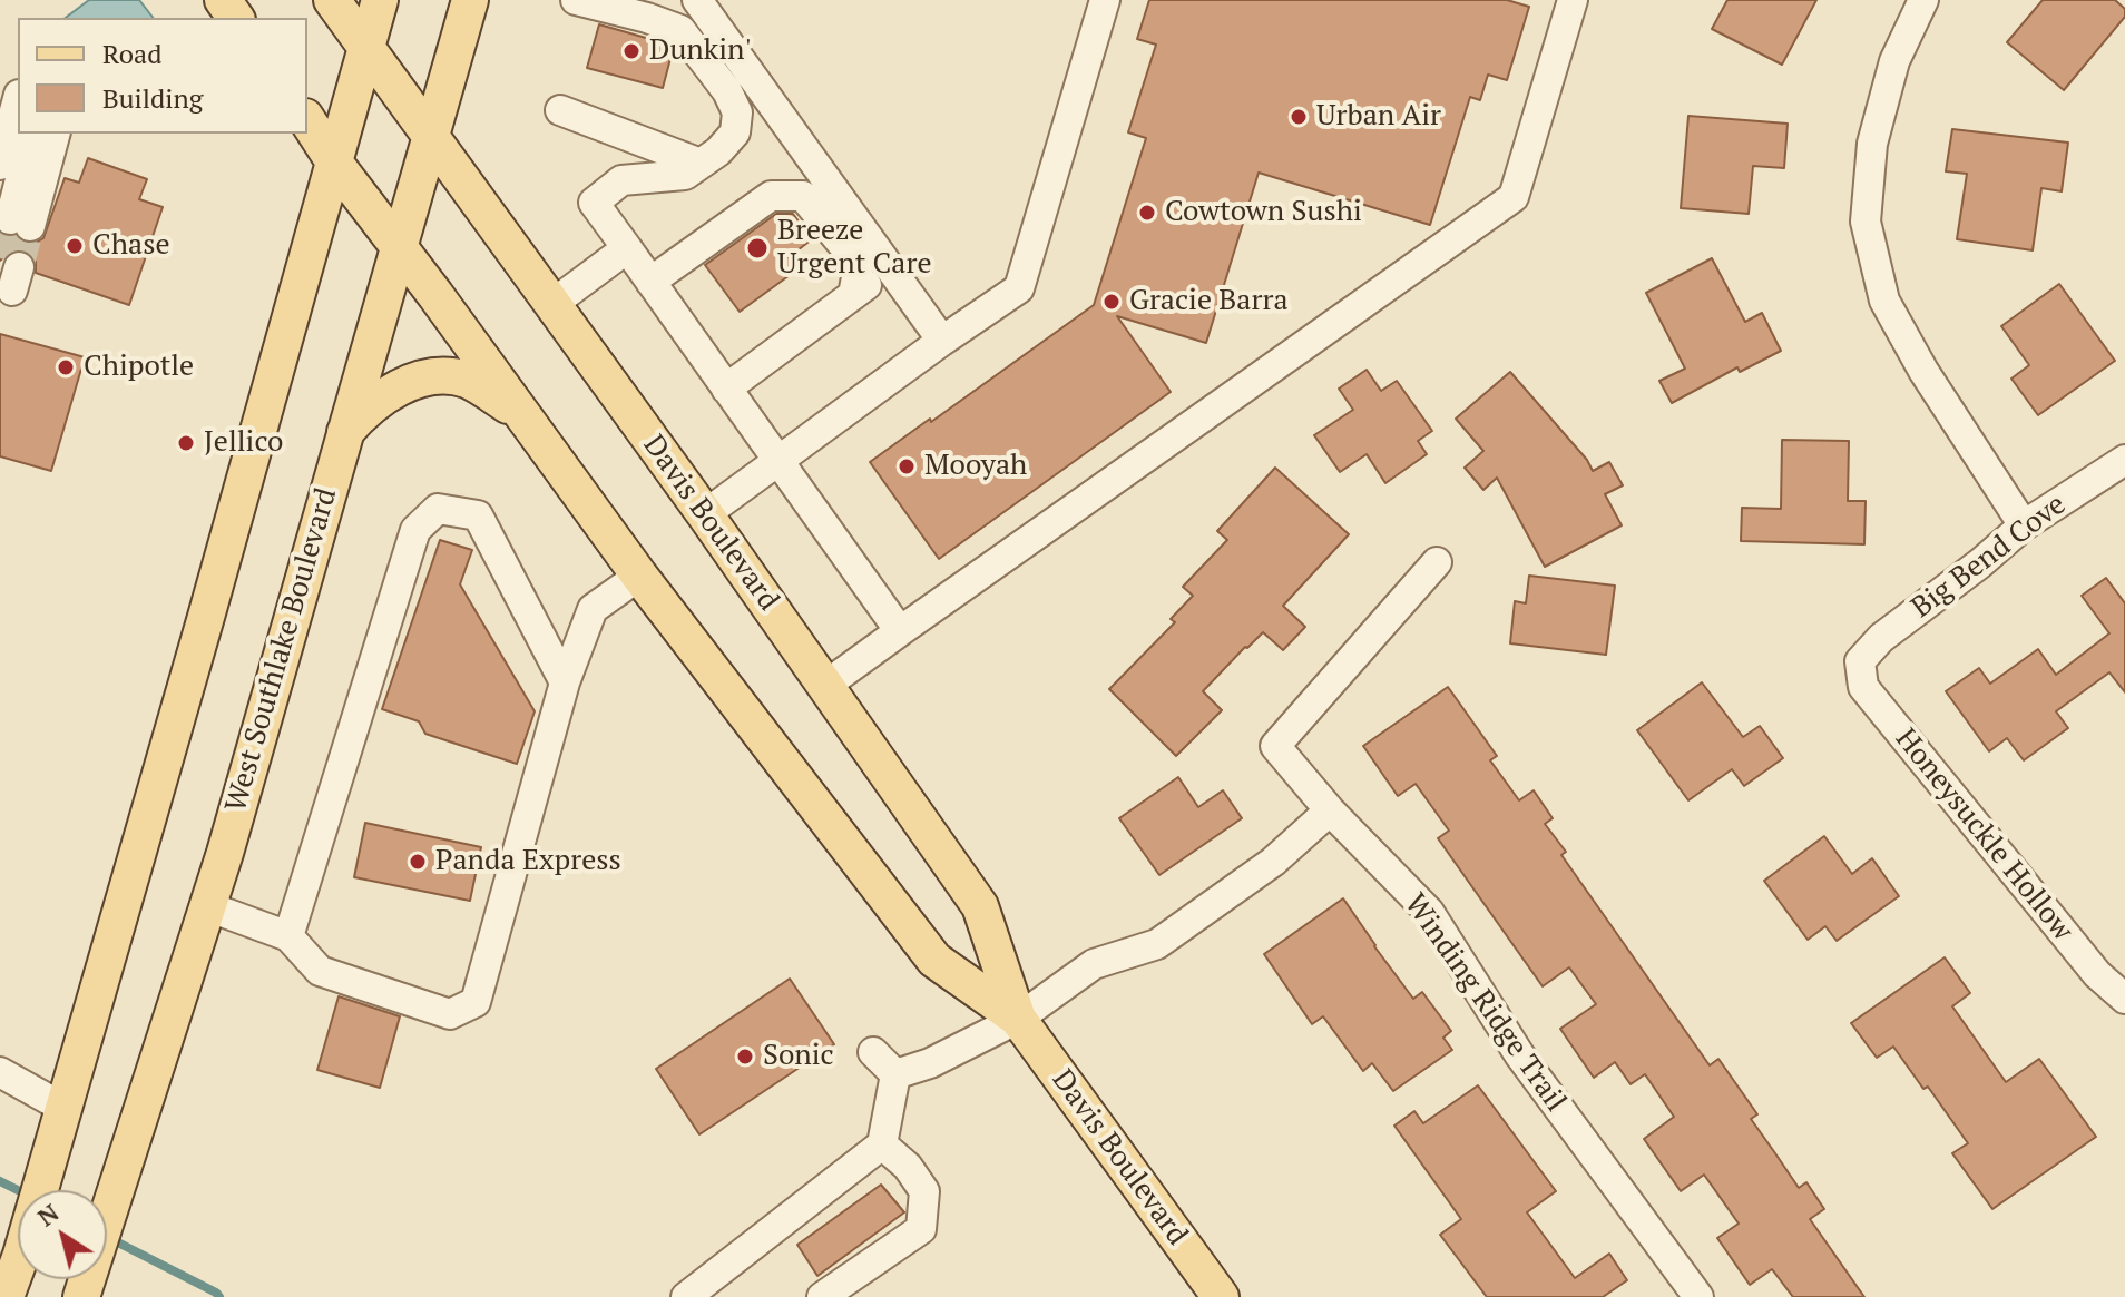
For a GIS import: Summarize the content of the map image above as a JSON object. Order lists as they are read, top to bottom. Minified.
{"streets":{"main road":["Davis Boulevard","West Southlake Boulevard"],"street":["Big Bend Cove","Honeysuckle Hollow","Winding Ridge Trail"]},"crossings":[["Davis Boulevard","West Southlake Boulevard"],["Big Bend Cove","Honeysuckle Hollow"]],"places":["Dunkin'","Urban Air","Cowtown Sushi","Chase","Breeze Urgent Care","Gracie Barra","Chipotle","Jellico","Mooyah","Panda Express","Sonic"],"legend":["Road","Building"],"north":"top left"}
